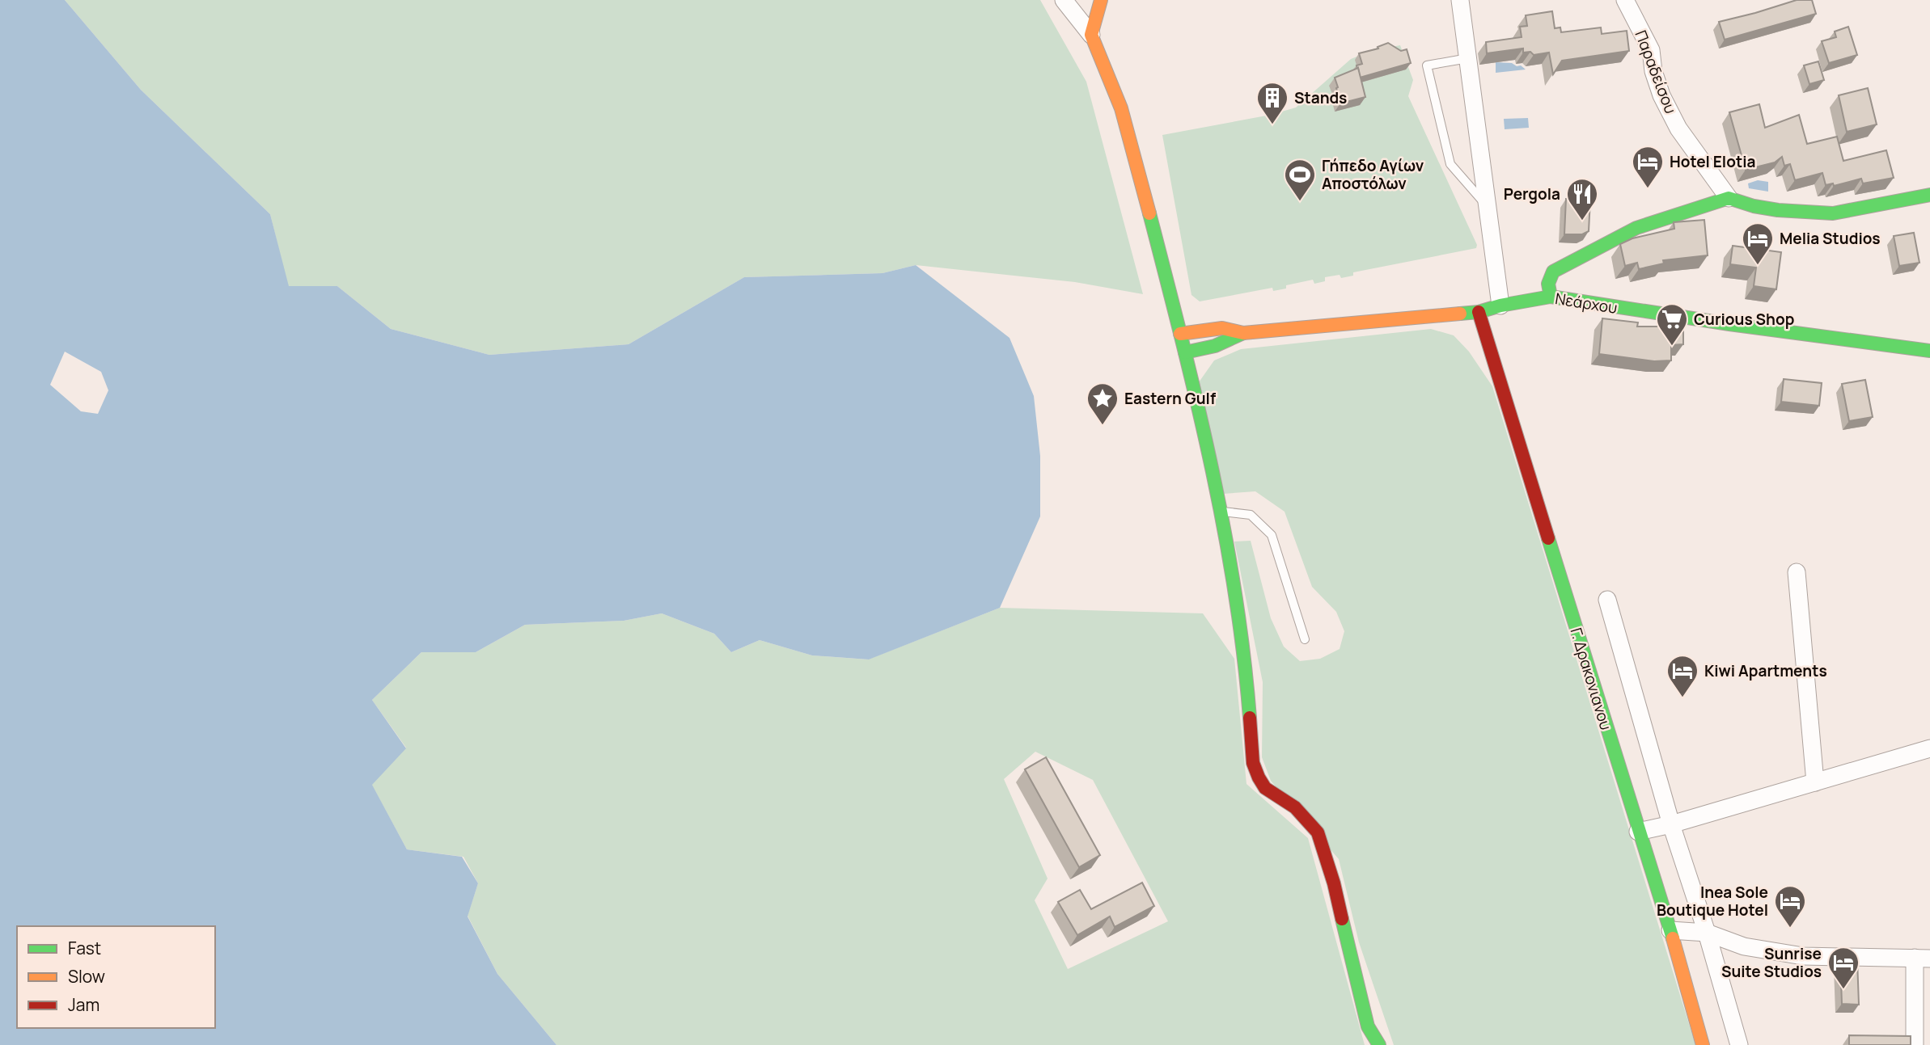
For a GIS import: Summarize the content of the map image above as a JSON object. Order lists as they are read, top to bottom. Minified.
{"streets":{"street":["Παραδείσου","Νεάρχου","Γ. Δρακονιανου"]},"crossings":[["Νεάρχου","Γ. Δρακονιανου"]],"places":{"building":["Stands"],"hotel":["Hotel Elotia","Melia Studios","Kiwi Apartments","Inea Sole Boutique Hotel","Sunrise Suite Studios"],"sports":["Γήπεδο Αγίων Αποστόλων"],"restaurant":["Pergola"],"supermarket":["Curious Shop"],"place":["Eastern Gulf"]},"legend":["Fast","Slow","Jam"]}
